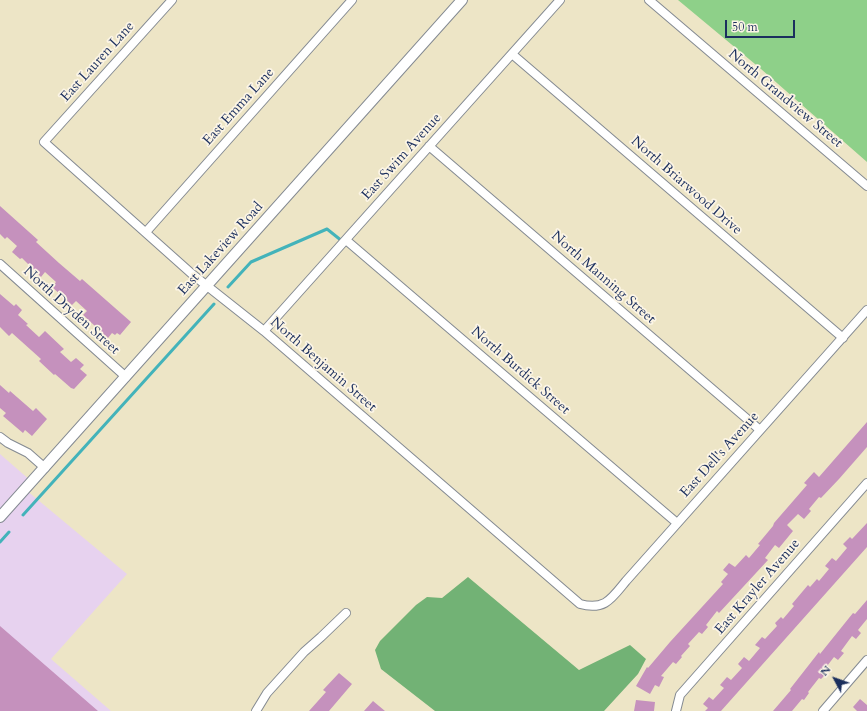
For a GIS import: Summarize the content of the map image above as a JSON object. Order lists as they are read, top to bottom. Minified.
{"streets":{"street":["East Lauren Lane","North Grandview Street","East Emma Lane","East Swim Avenue","North Briarwood Drive","East Lakeview Road","North Manning Street","North Dryden Street","North Benjamin Street","North Burdick Street","East Dell's Avenue","East Krayler Avenue"]},"crossings":[["East Lauren Lane","North Benjamin Street"],["East Emma Lane","North Benjamin Street"],["East Swim Avenue","North Briarwood Drive"],["East Swim Avenue","North Manning Street"],["East Swim Avenue","North Benjamin Street"],["East Swim Avenue","North Burdick Street"],["North Briarwood Drive","East Dell's Avenue"],["East Lakeview Road","North Dryden Street"],["East Lakeview Road","North Benjamin Street"],["North Manning Street","East Dell's Avenue"],["North Benjamin Street","East Dell's Avenue"],["North Burdick Street","East Dell's Avenue"]],"scale_bar":"50 m","north":"top left"}
